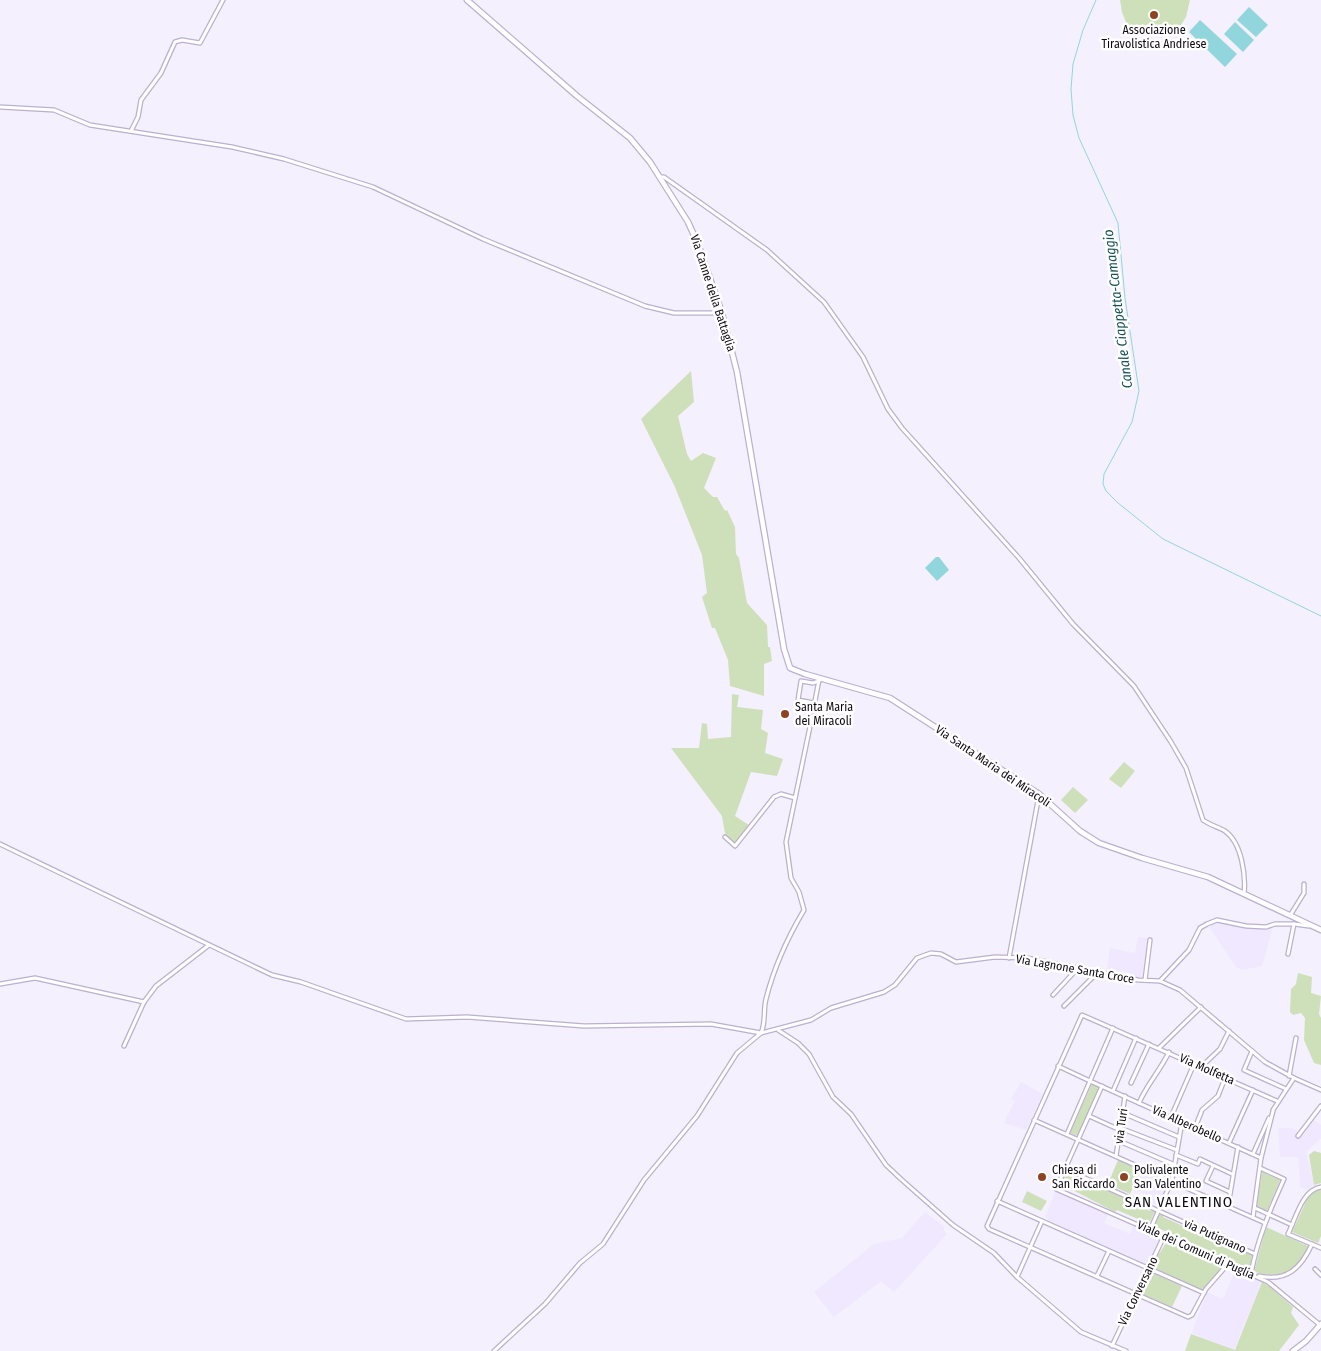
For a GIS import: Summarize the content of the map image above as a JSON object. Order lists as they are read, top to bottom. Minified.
{"streets":{"street":["Via Canne della Battaglia","Via Santa Maria dei Miracoli","Via Lagnone Santa Croce","Via Molfetta","Via Alberobello","via Turi","via Putignano","Viale dei Comuni di Puglia","Via Conversano"]},"crossings":[["Via Canne della Battaglia","Via Santa Maria dei Miracoli"],["Via Alberobello","via Turi"],["Via Alberobello","Viale dei Comuni di Puglia"],["via Putignano","Viale dei Comuni di Puglia"],["Viale dei Comuni di Puglia","Via Conversano"]],"districts":["SAN VALENTINO"],"water":["Canale Ciappetta-Camaggio"],"places":["Associazione Tiravolistica Andriese","Santa Maria dei Miracoli","Chiesa di San Riccardo","Polivalente San Valentino"]}
